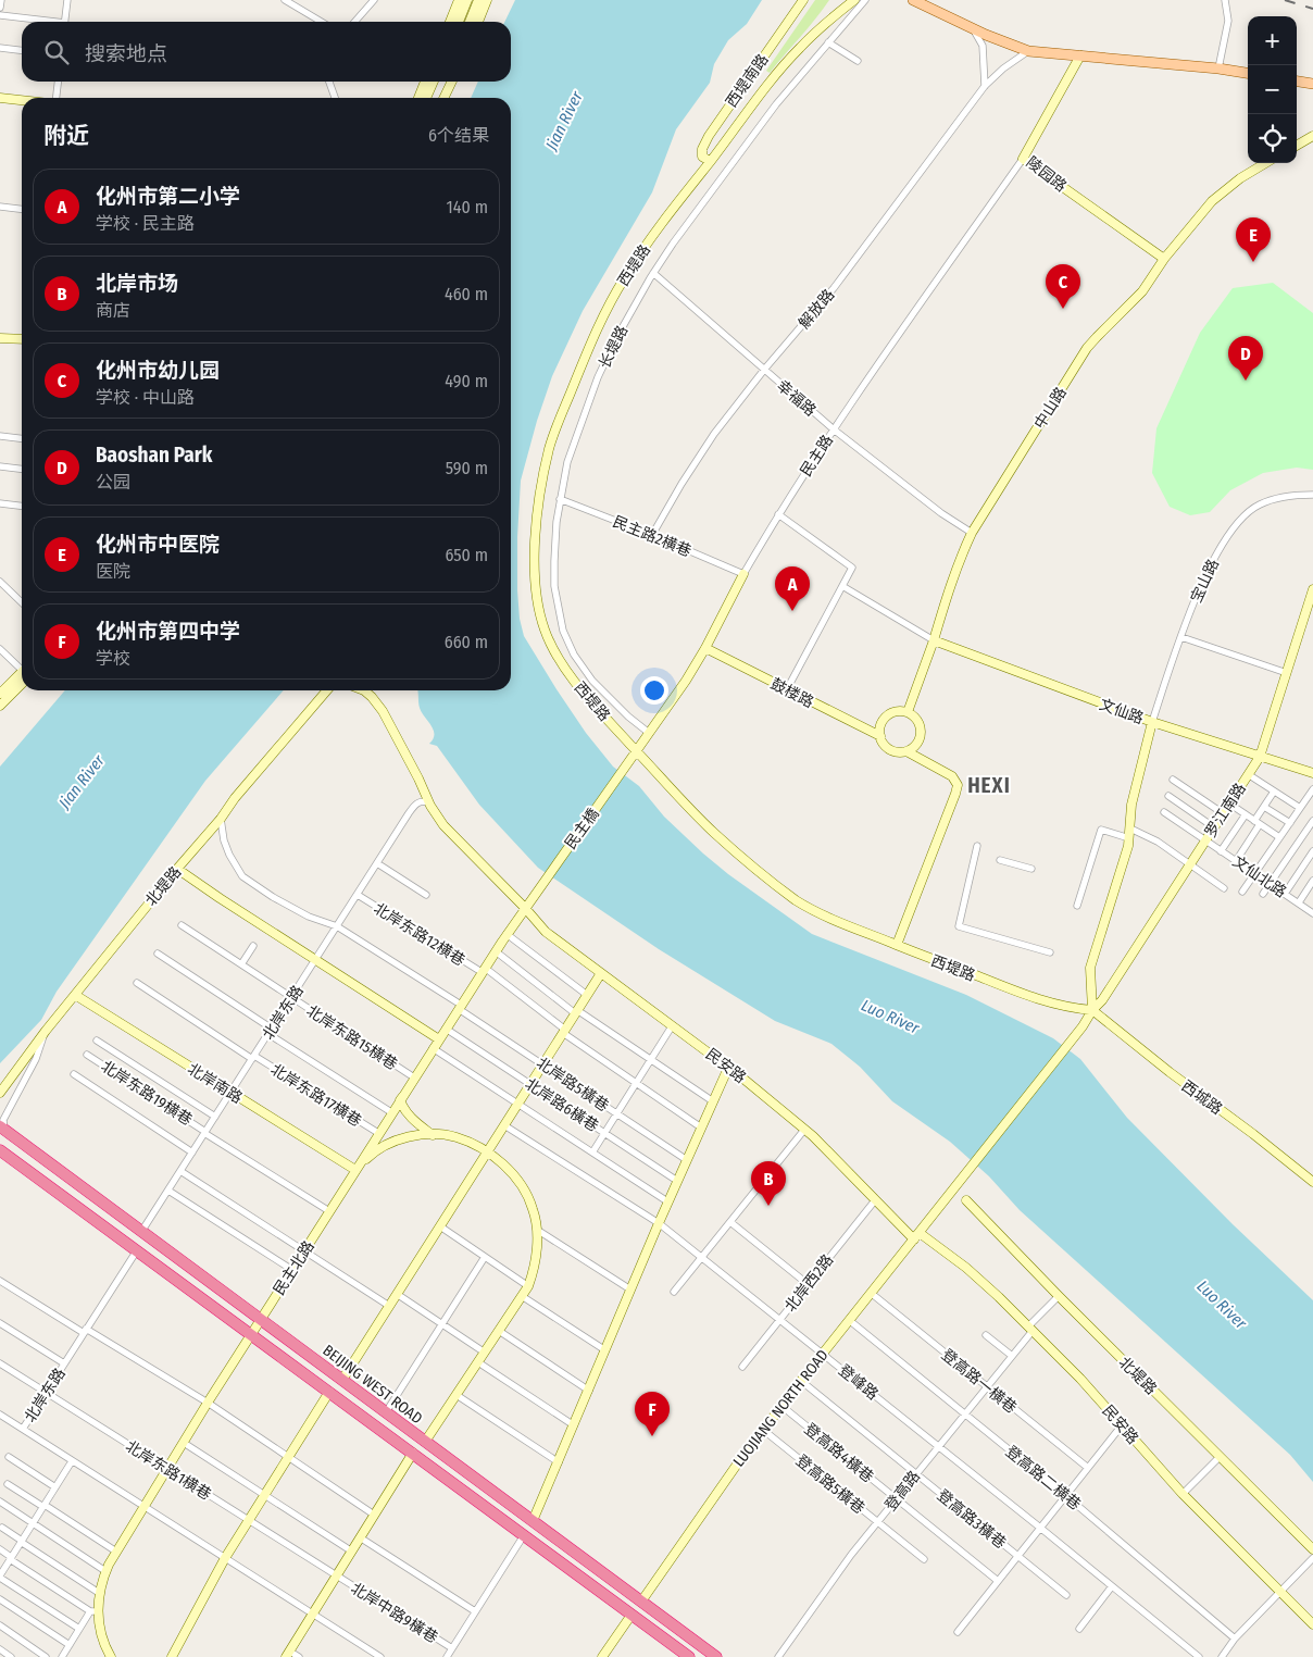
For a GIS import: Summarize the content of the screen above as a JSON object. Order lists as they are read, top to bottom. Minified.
{"streets":{"highway":["BEIJING WEST ROAD"],"street":["西堤南路","陵园路","西堤路","解放路","长堤路","幸福路","中山路","民主路","民主路2横巷","宝山路","鼓楼路","文仙路","罗江南路","民主橋","文仙北路","北堤路","北岸东路12横巷","北岸东路","北岸东路15横巷","民安路","北岸南路","北岸路5橫巷","北岸东路19横巷","北岸东路17横巷","西城路","北岸路6橫巷","民主北路","北岸西2路","登高路一横巷","登峰路","LUOJIANG NORTH ROAD","登高路4橫巷","北岸东路1横巷","登高路二横巷","登高路5橫巷","登高路","登高路3橫巷","北岸中路9橫巷"]},"crossings":[["西堤南路","西堤路"],["陵园路","中山路"],["陵园路","民主路"],["西堤路","民主路"],["西堤路","罗江南路"],["西堤路","西城路"],["解放路","幸福路"],["解放路","民主路2横巷"],["长堤路","幸福路"],["长堤路","民主路"],["长堤路","民主路2横巷"],["幸福路","中山路"],["幸福路","民主路"],["中山路","鼓楼路"],["中山路","文仙路"],["民主路","民主路2横巷"],["民主路","鼓楼路"],["民主路","民主橋"],["宝山路","文仙路"],["文仙路","罗江南路"],["罗江南路","文仙北路"],["罗江南路","西城路"],["罗江南路","LUOJIANG NORTH ROAD"],["民主橋","民主北路"],["北堤路","北岸南路"],["北堤路","北岸路5橫巷"],["北堤路","登高路"],["北岸东路12横巷","北岸东路"],["北岸东路12横巷","民主北路"],["北岸东路","北岸东路15横巷"],["北岸东路","北岸南路"],["北岸东路","北岸路5橫巷"],["北岸东路","北岸东路19横巷"],["北岸东路","北岸东路17横巷"],["北岸东路","BEIJING WEST ROAD"],["北岸东路","北岸东路1横巷"],["北岸东路15横巷","民主北路"],["民安路","民主北路"],["民安路","北岸西2路"],["民安路","LUOJIANG NORTH ROAD"],["民安路","登高路"],["北岸南路","民主北路"],["北岸路5橫巷","民主北路"],["北岸东路19横巷","民主北路"],["北岸东路17横巷","民主北路"],["北岸路6橫巷","民主北路"],["民主北路","BEIJING WEST ROAD"],["民主北路","北岸东路1横巷"],["北岸西2路","登峰路"],["登高路一横巷","LUOJIANG NORTH ROAD"],["登高路一横巷","登高路"],["登峰路","LUOJIANG NORTH ROAD"],["登峰路","登高路"],["BEIJING WEST ROAD","LUOJIANG NORTH ROAD"],["LUOJIANG NORTH ROAD","登高路4橫巷"],["LUOJIANG NORTH ROAD","登高路二横巷"],["LUOJIANG NORTH ROAD","登高路5橫巷"],["LUOJIANG NORTH ROAD","登高路3橫巷"],["登高路4橫巷","登高路"],["北岸东路1横巷","北岸中路9橫巷"],["登高路二横巷","登高路"],["登高路5橫巷","登高路"],["登高路","登高路3橫巷"]],"districts":["HEXI"],"water":["Jian River","Luo River"],"page":{"map_buttons":["+","−"],"search":"搜索地点","heading":["附近","6个结果"],"list":[{"mark":"A","name":"化州市第二小学","note":"学校 · 民主路","value":"140 m"},{"mark":"B","name":"北岸市场","note":"商店","value":"460 m"},{"mark":"C","name":"化州市幼儿园","note":"学校 · 中山路","value":"490 m"},{"mark":"D","name":"Baoshan Park","note":"公园","value":"590 m"},{"mark":"E","name":"化州市中医院","note":"医院","value":"650 m"},{"mark":"F","name":"化州市第四中学","note":"学校","value":"660 m"}],"pins":["E","C","D","A","B","F"]}}
